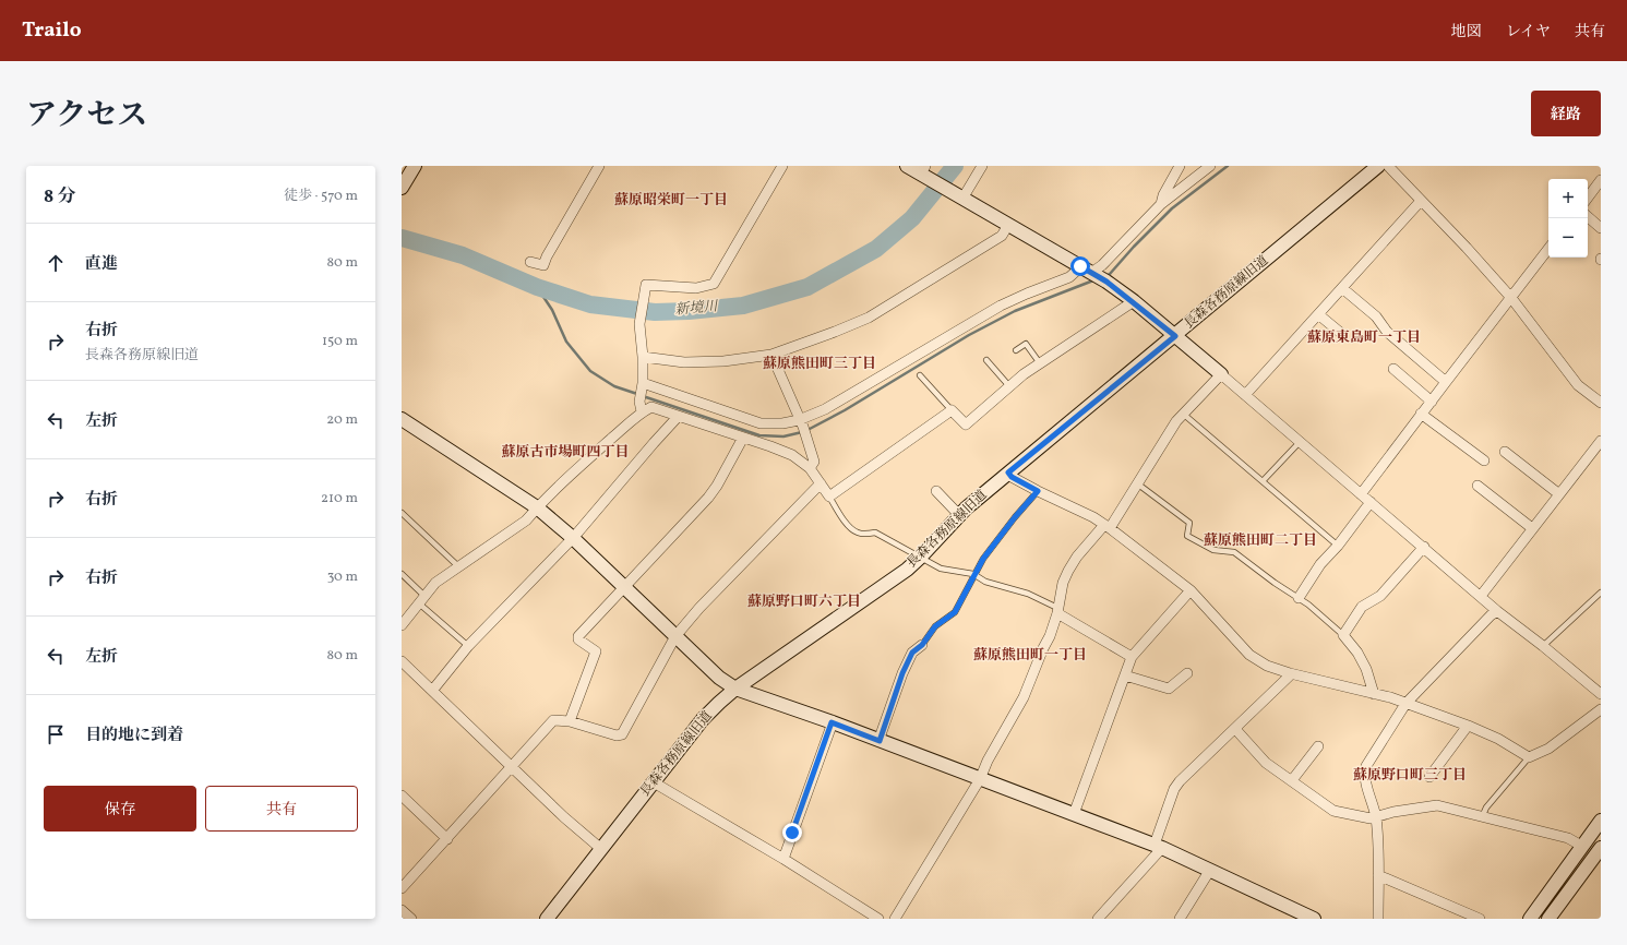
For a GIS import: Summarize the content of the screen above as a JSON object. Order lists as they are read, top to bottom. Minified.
{"streets":{"street":["長森各務原線旧道"]},"districts":["蘇原昭栄町一丁目","蘇原東島町一丁目","蘇原熊田町三丁目","蘇原古市場町四丁目","蘇原熊田町二丁目","蘇原野口町六丁目","蘇原熊田町一丁目","蘇原野口町三丁目"],"water":["新境川"],"page":{"header":"Trailo","nav":["地図","レイヤ","共有"],"title":"アクセス","buttons":["経路",["保存","共有"]],"heading":["8 分","徒歩 · 570 m"],"map_buttons":["+","−"],"list":[["直進","80 m"],["右折","長森各務原線旧道","150 m"],["左折","20 m"],["右折","210 m"],["右折","30 m"],["左折","80 m"],"目的地に到着"]}}
